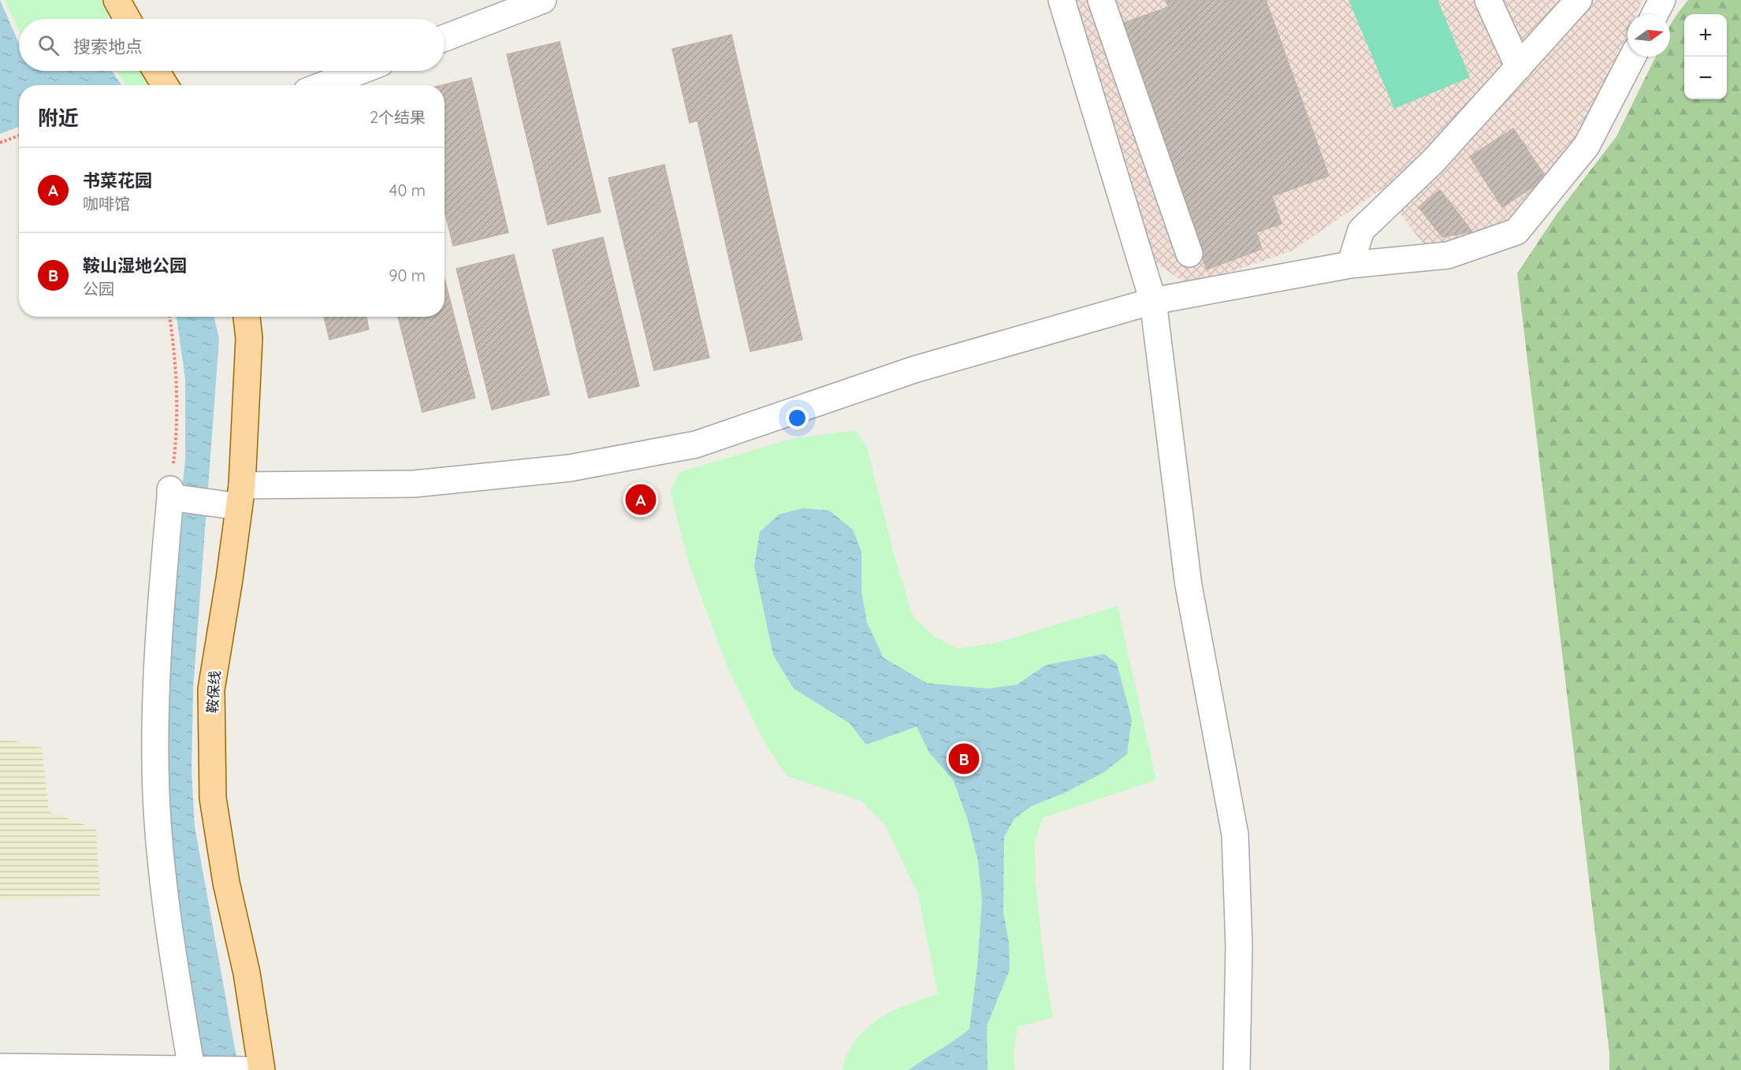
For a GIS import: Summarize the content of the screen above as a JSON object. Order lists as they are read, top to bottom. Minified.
{"streets":{"main road":["鞍保线"]},"north":"right","page":{"map_buttons":["+","−"],"search":"搜索地点","heading":["附近","2个结果"],"list":[{"mark":"A","name":"书菜花园","note":"咖啡馆","value":"40 m"},{"mark":"B","name":"鞍山湿地公园","note":"公园","value":"90 m"}],"pins":["A","B"]}}
